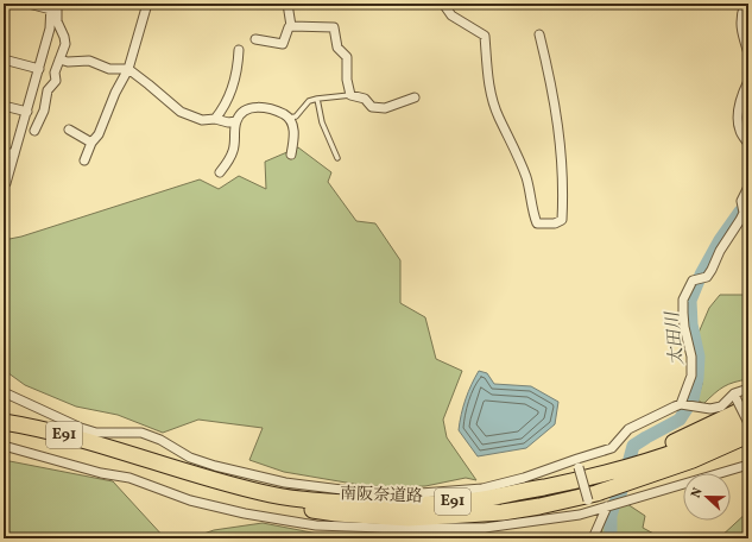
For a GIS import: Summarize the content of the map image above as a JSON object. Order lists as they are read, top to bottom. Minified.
{"streets":{"highway":["E91","南阪奈道路"]},"water":["太田川"],"north":"left"}
